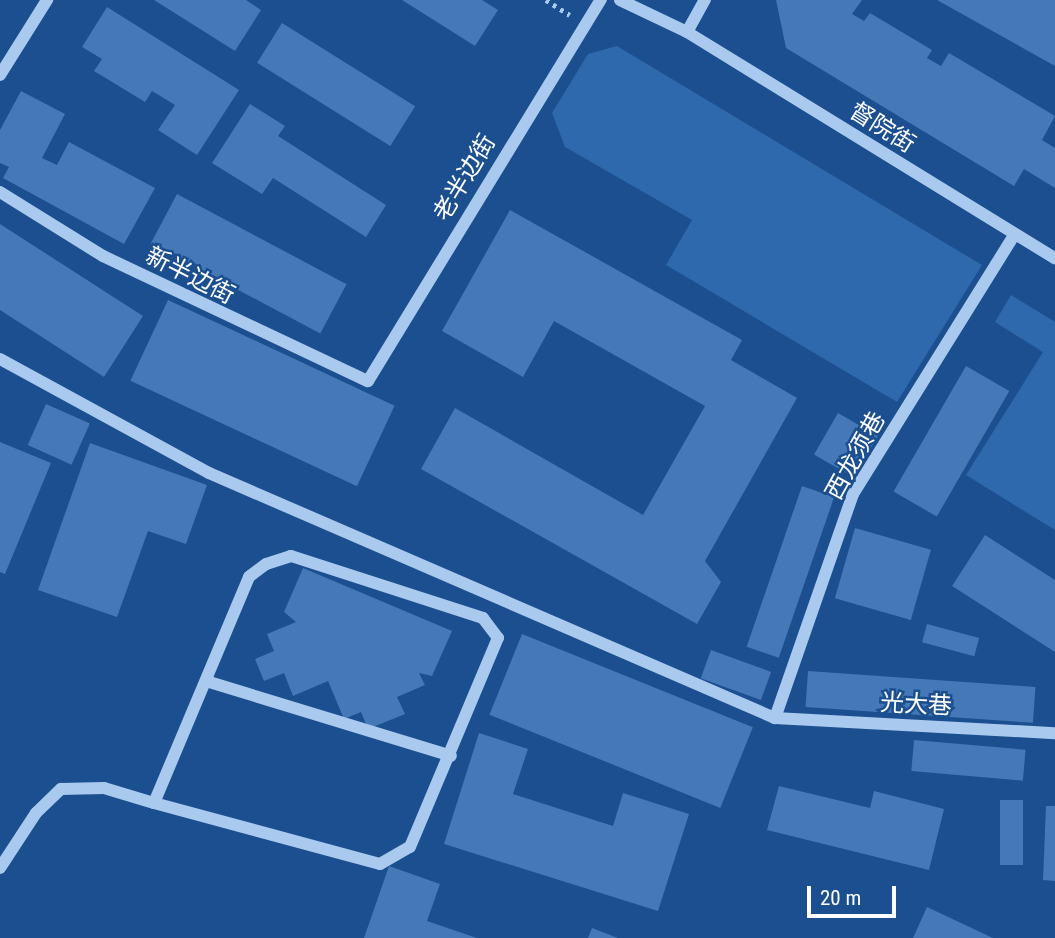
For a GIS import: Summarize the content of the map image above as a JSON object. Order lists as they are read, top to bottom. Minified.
{"streets":{"street":["督院街","老半边街","新半边街","西龙须巷","光大巷"]},"crossings":[["督院街","西龙须巷"],["老半边街","新半边街"],["西龙须巷","光大巷"]],"scale_bar":"20 m"}
